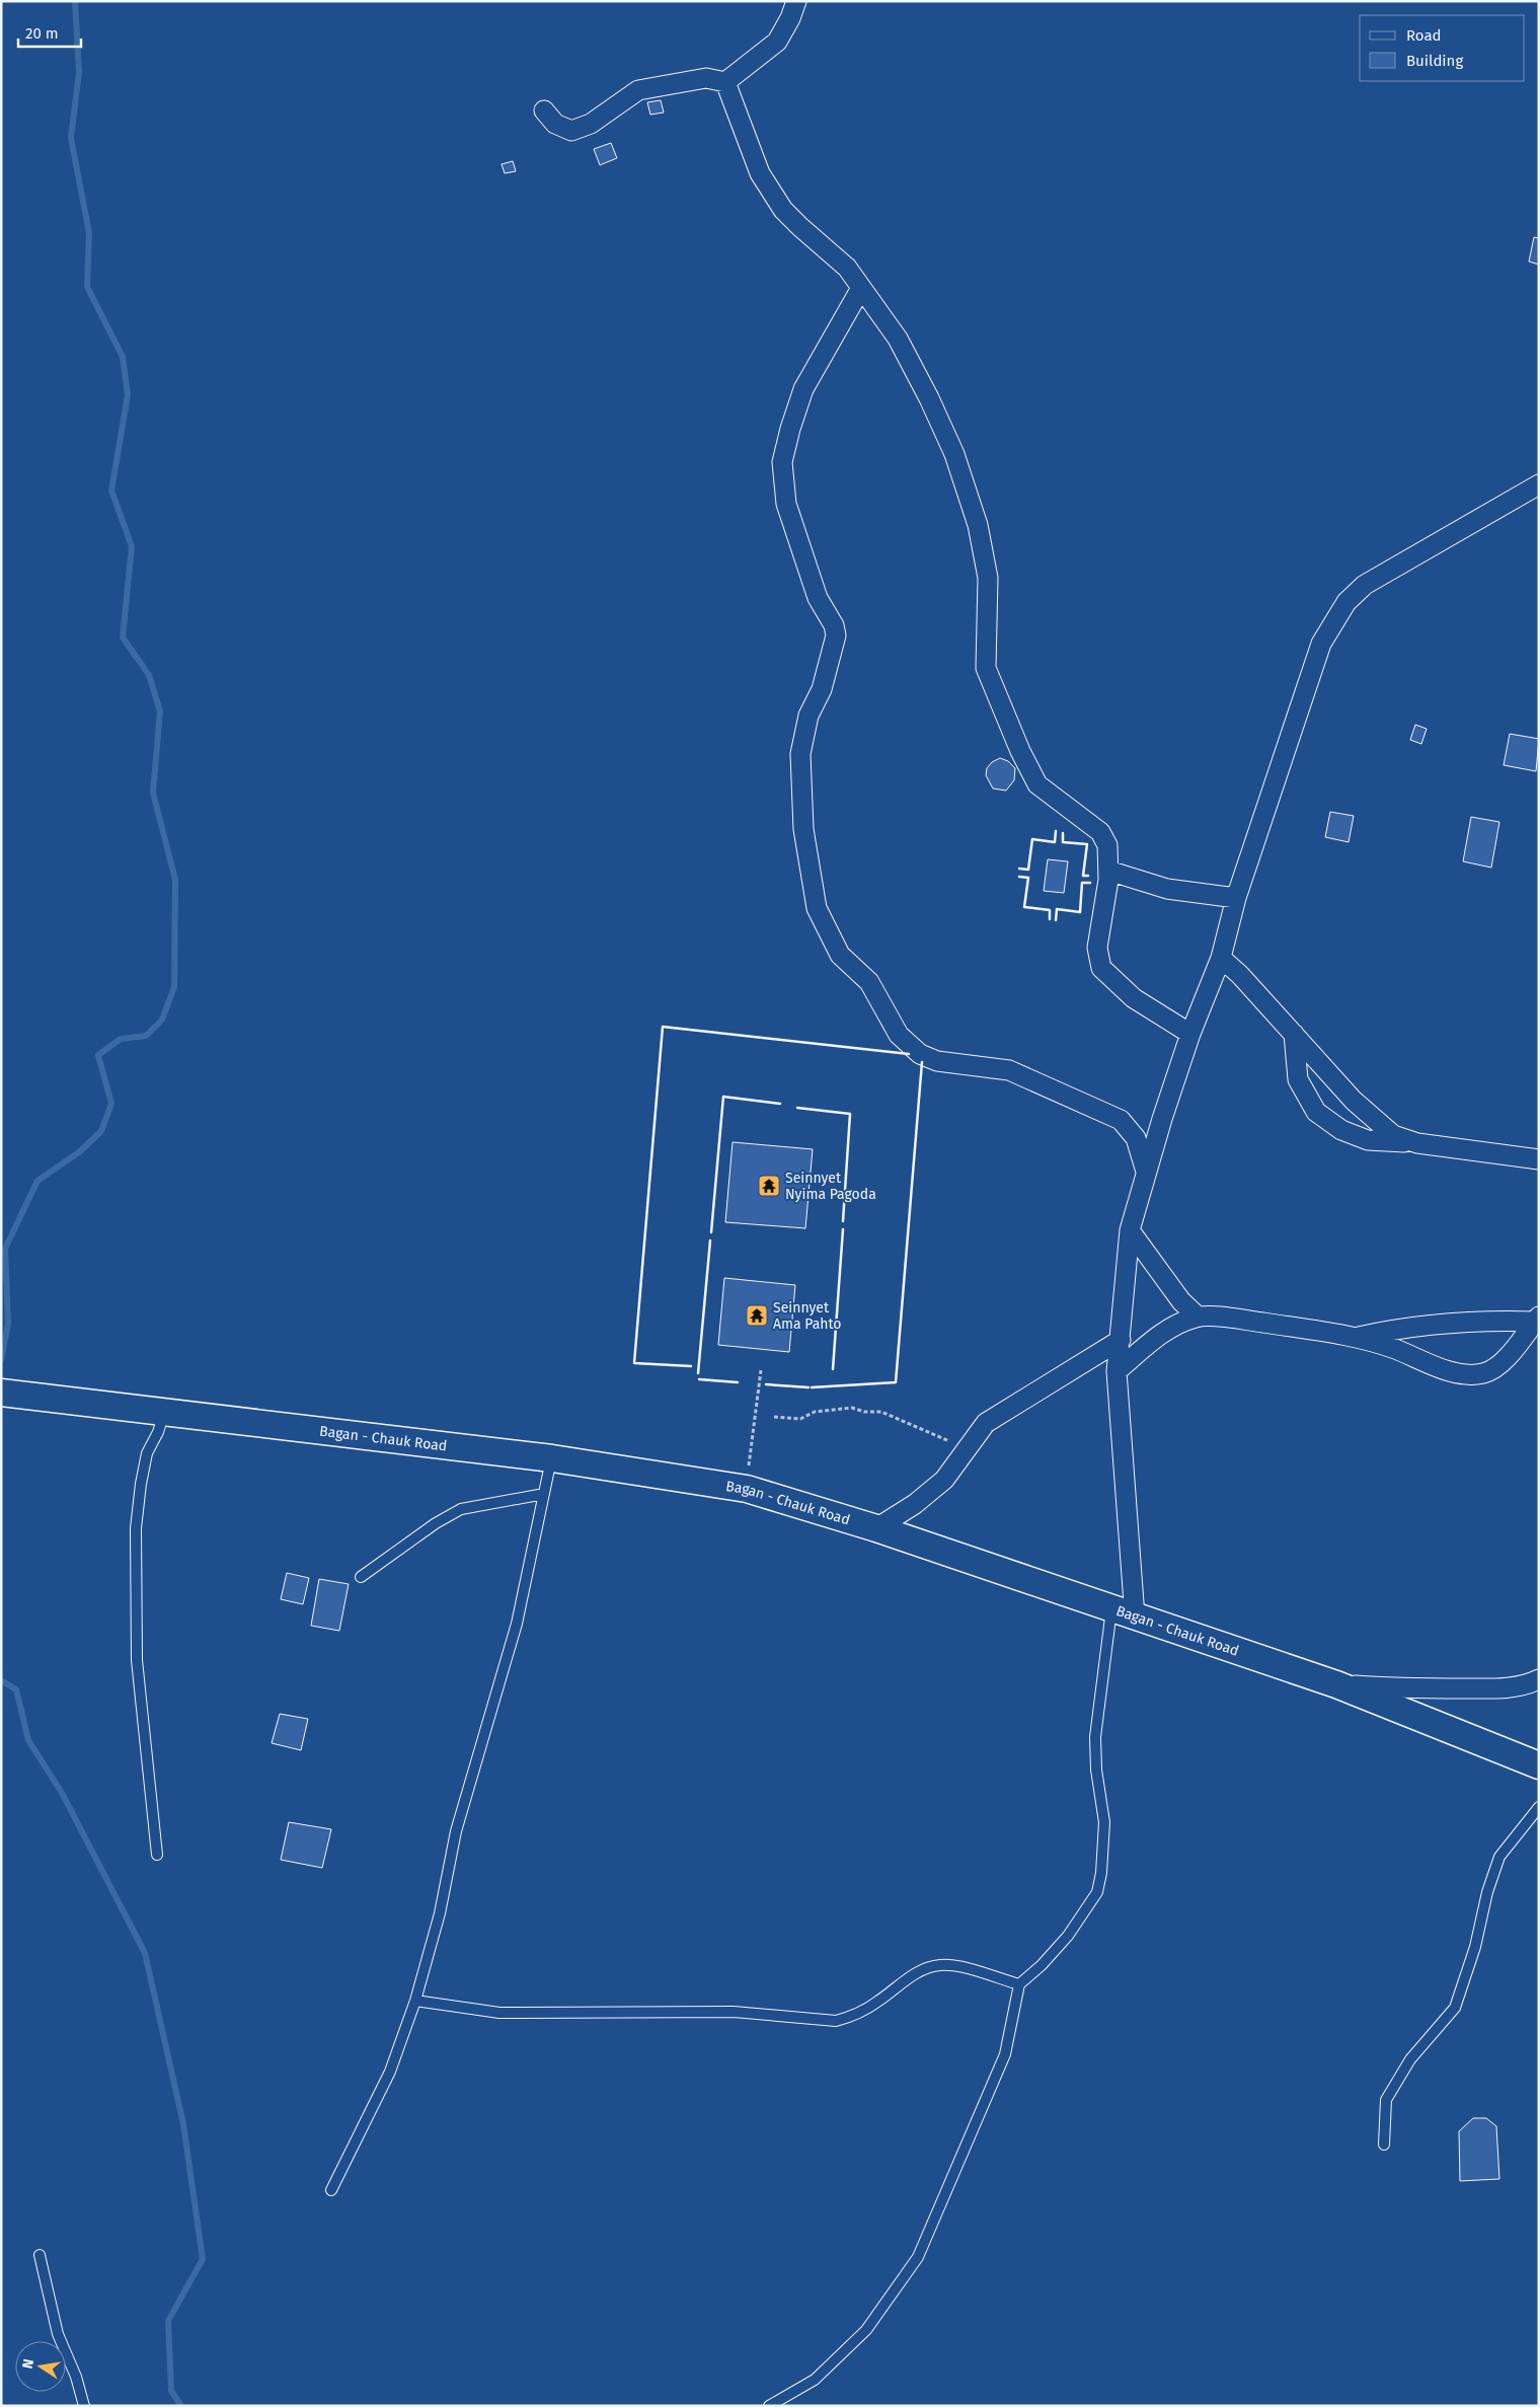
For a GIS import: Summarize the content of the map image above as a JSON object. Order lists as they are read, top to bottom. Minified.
{"streets":{"main road":["Bagan - Chauk Road"]},"places":{"temple":["Seinnyet Nyima Pagoda","Seinnyet Ama Pahto"]},"legend":["Road","Building"],"scale_bar":"20 m","north":"left"}
